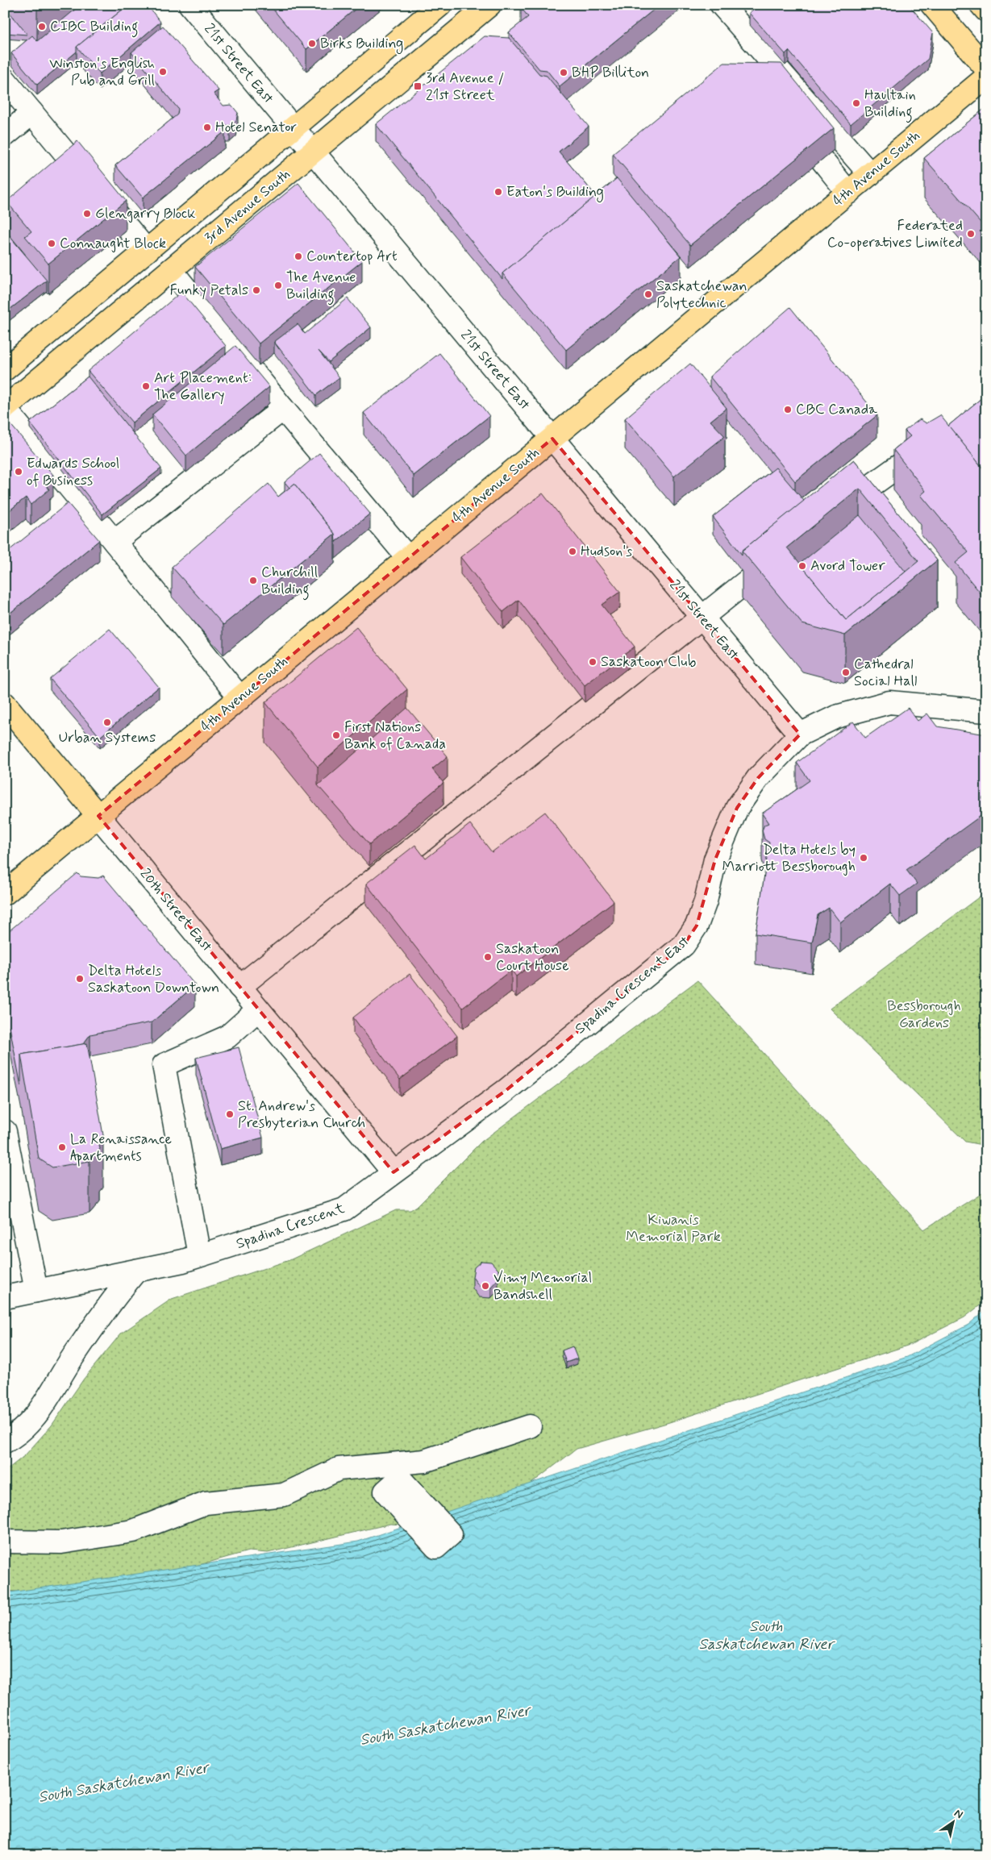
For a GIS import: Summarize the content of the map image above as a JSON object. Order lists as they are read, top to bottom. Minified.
{"streets":{"main road":["4th Avenue South","3rd Avenue South","20th Street East"],"street":["21st Street East","Spadina Crescent East","Spadina Crescent"]},"crossings":[["21st Street East","4th Avenue South"],["21st Street East","3rd Avenue South"],["21st Street East","Spadina Crescent East"],["4th Avenue South","20th Street East"],["20th Street East","Spadina Crescent"],["Spadina Crescent East","Spadina Crescent"]],"water":["South Saskatchewan River"],"parks":["Bessborough Gardens","Kiwanis Memorial Park"],"places":{"other":["CIBC Building","Birks Building","Winston's English Pub and Grill","BHP Billiton","Haultain Building","Hotel Senator","Eaton's Building","Glengarry Block","Federated Co-operatives Limited","Connaught Block","Countertop Art","The Avenue Building","Funky Petals","Saskatchewan Polytechnic","Art Placement: The Gallery","CBC Canada","Edwards School of Business","Hudson's","Avord Tower","Churchill Building","Saskatoon Club","Cathedral Social Hall","Urban Systems","First Nations Bank of Canada","Delta Hotels by Marriott Bessborough","Saskatoon Court House","Delta Hotels Saskatoon Downtown","St. Andrew's Presbyterian Church","La Renaissance Apartments","Vimy Memorial Bandshell"],"transit":["3rd Avenue / 21st Street"]},"north":"top right"}
